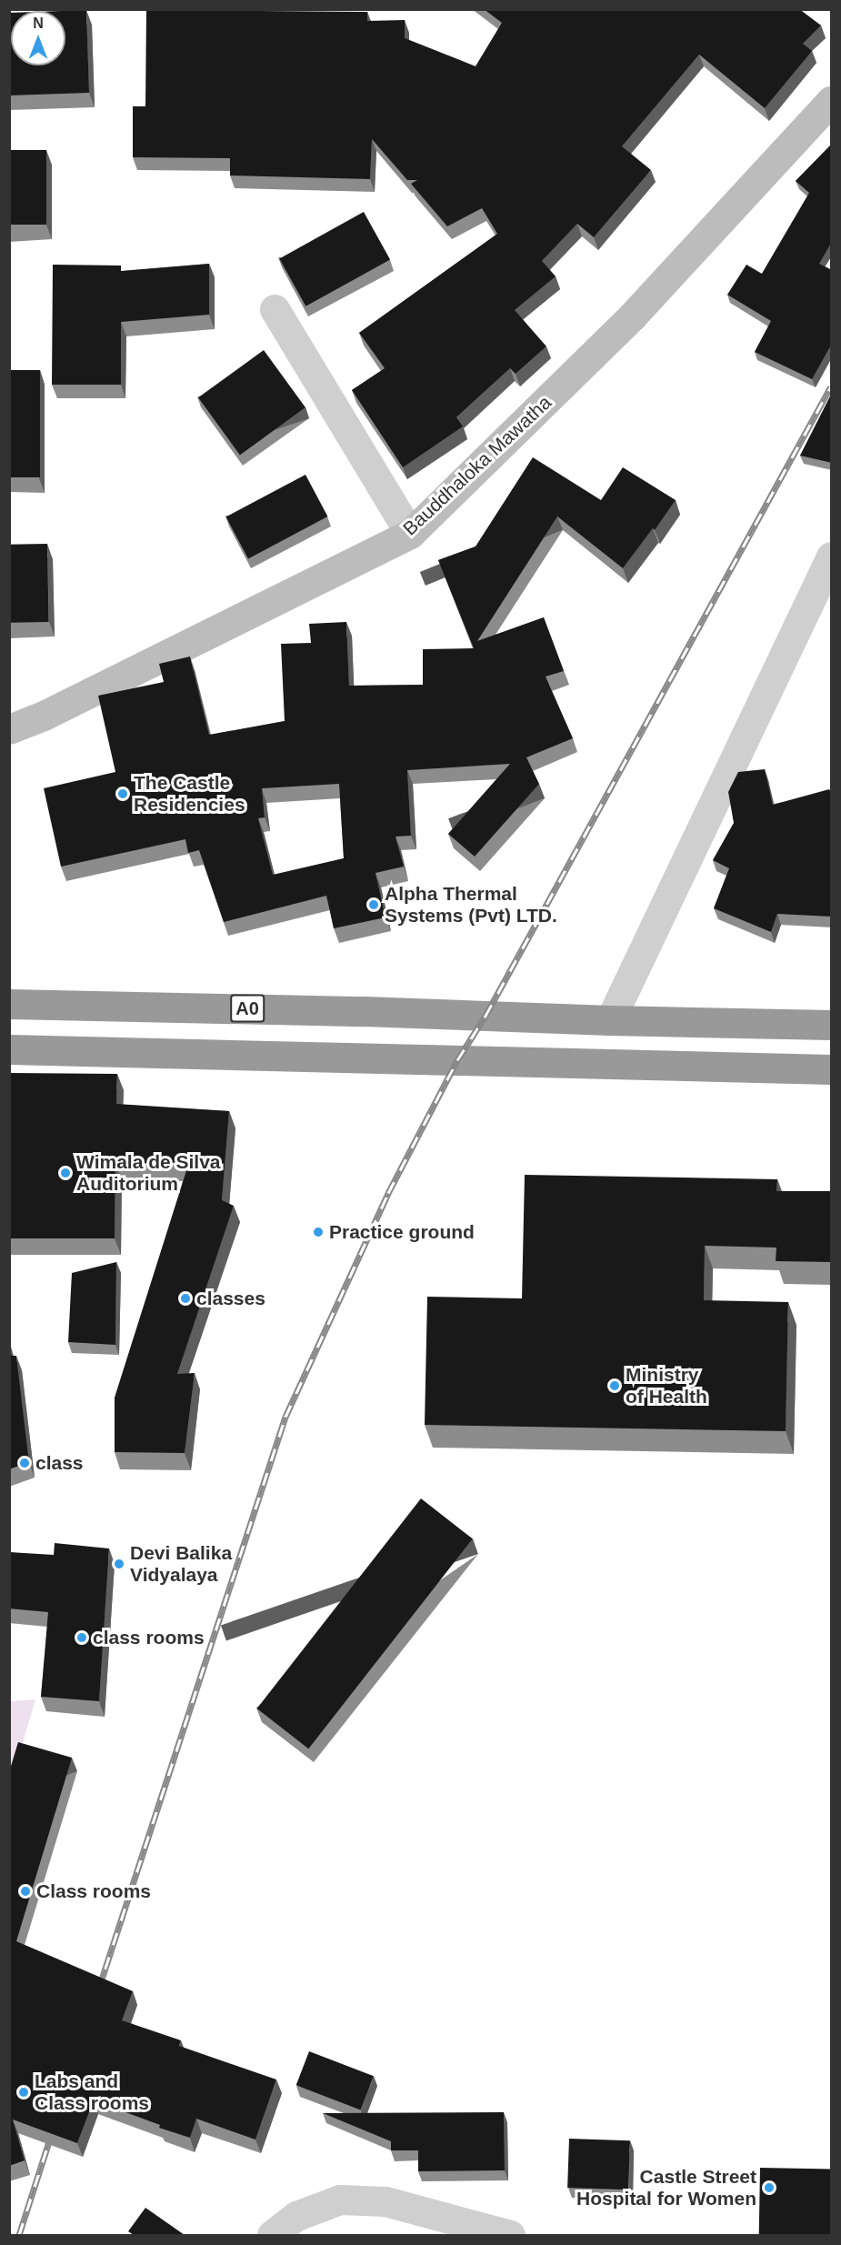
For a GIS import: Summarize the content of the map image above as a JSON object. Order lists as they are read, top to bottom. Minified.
{"streets":{"highway":["A0"],"main road":["Bauddhaloka Mawatha"]},"places":["The Castle Residencies","Alpha Thermal Systems (Pvt) LTD.","Wimala de Silva Auditorium","Practice ground","classes","Ministry of Health","class","Devi Balika Vidyalaya","class rooms","Class rooms","Labs and Class rooms","Castle Street Hospital for Women"],"north":"top"}
